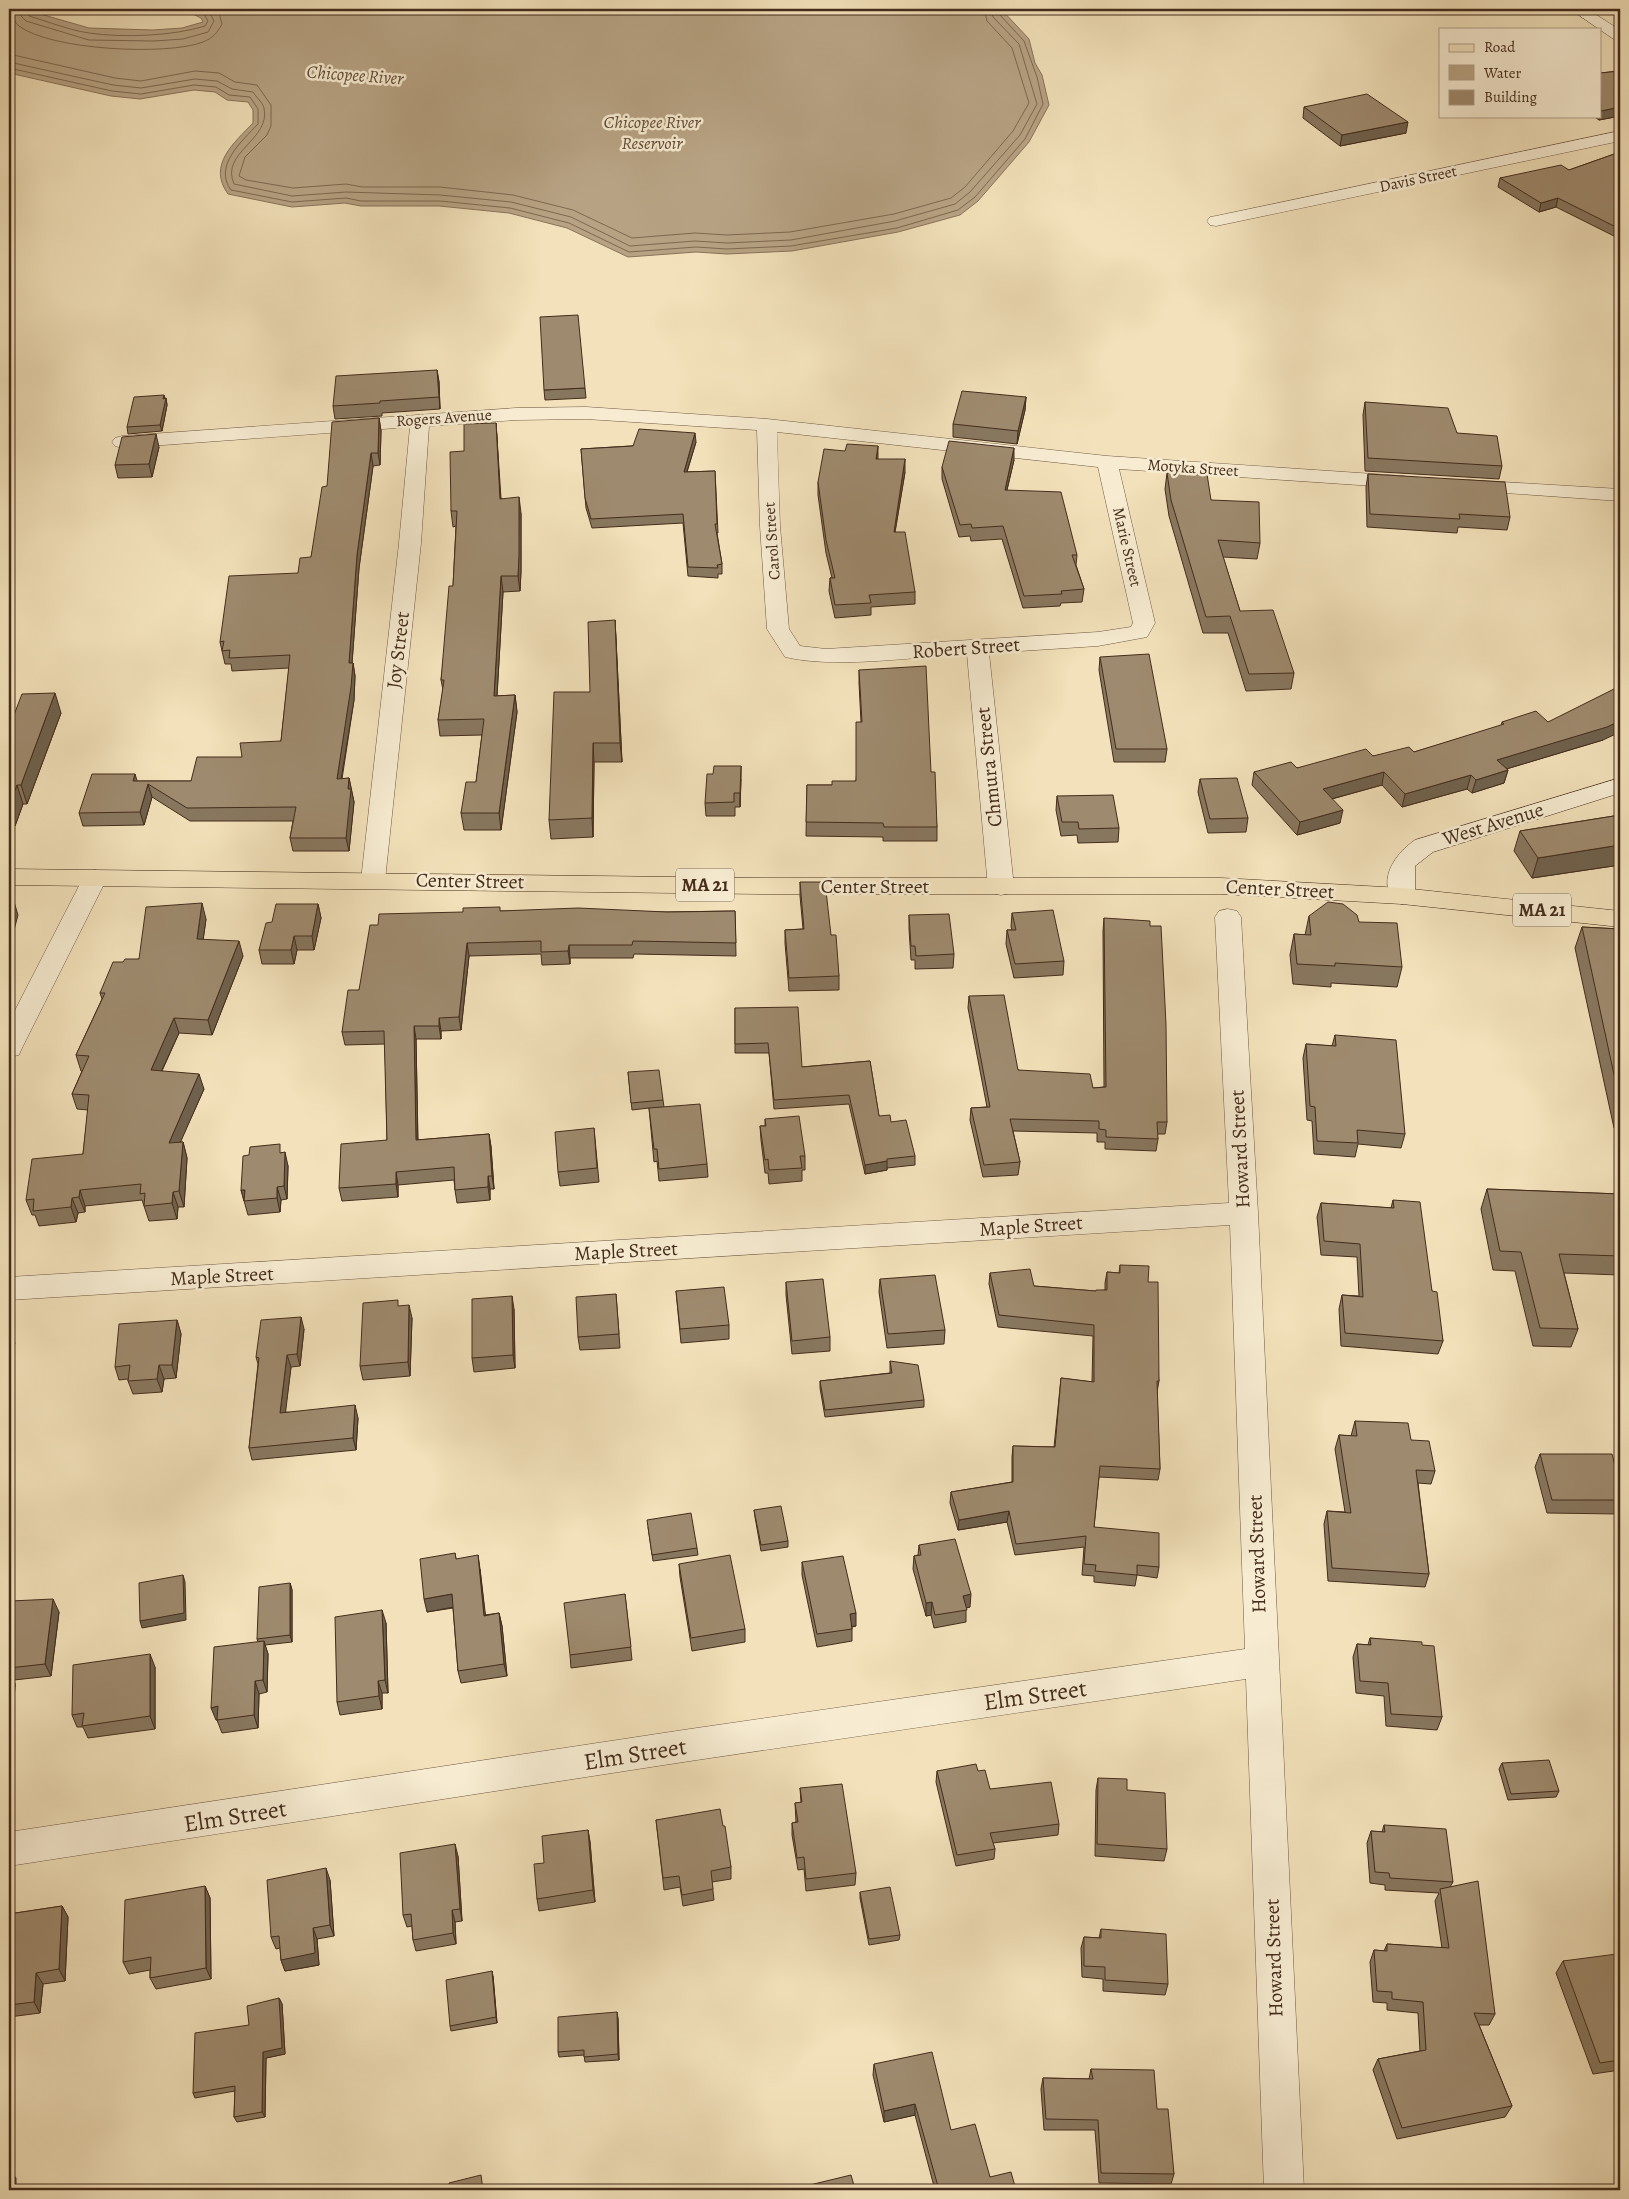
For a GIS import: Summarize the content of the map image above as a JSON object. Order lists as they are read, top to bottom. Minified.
{"streets":{"main road":["Center Street","MA 21"],"street":["Davis Street","Rogers Avenue","Motyka Street","Carol Street","Marie Street","Robert Street","Joy Street","Chmura Street","West Avenue","Howard Street","Maple Street","Elm Street"]},"crossings":[["Rogers Avenue","Motyka Street"],["Rogers Avenue","Carol Street"],["Rogers Avenue","Joy Street"],["Motyka Street","Carol Street"],["Motyka Street","Marie Street"],["Carol Street","Robert Street"],["Marie Street","Robert Street"],["Robert Street","Chmura Street"],["Joy Street","Center Street"],["Chmura Street","Center Street"],["West Avenue","Center Street"],["Howard Street","Maple Street"],["Howard Street","Elm Street"]],"water":["Chicopee River","Chicopee River Reservoir"],"legend":["Road","Water","Building"]}
